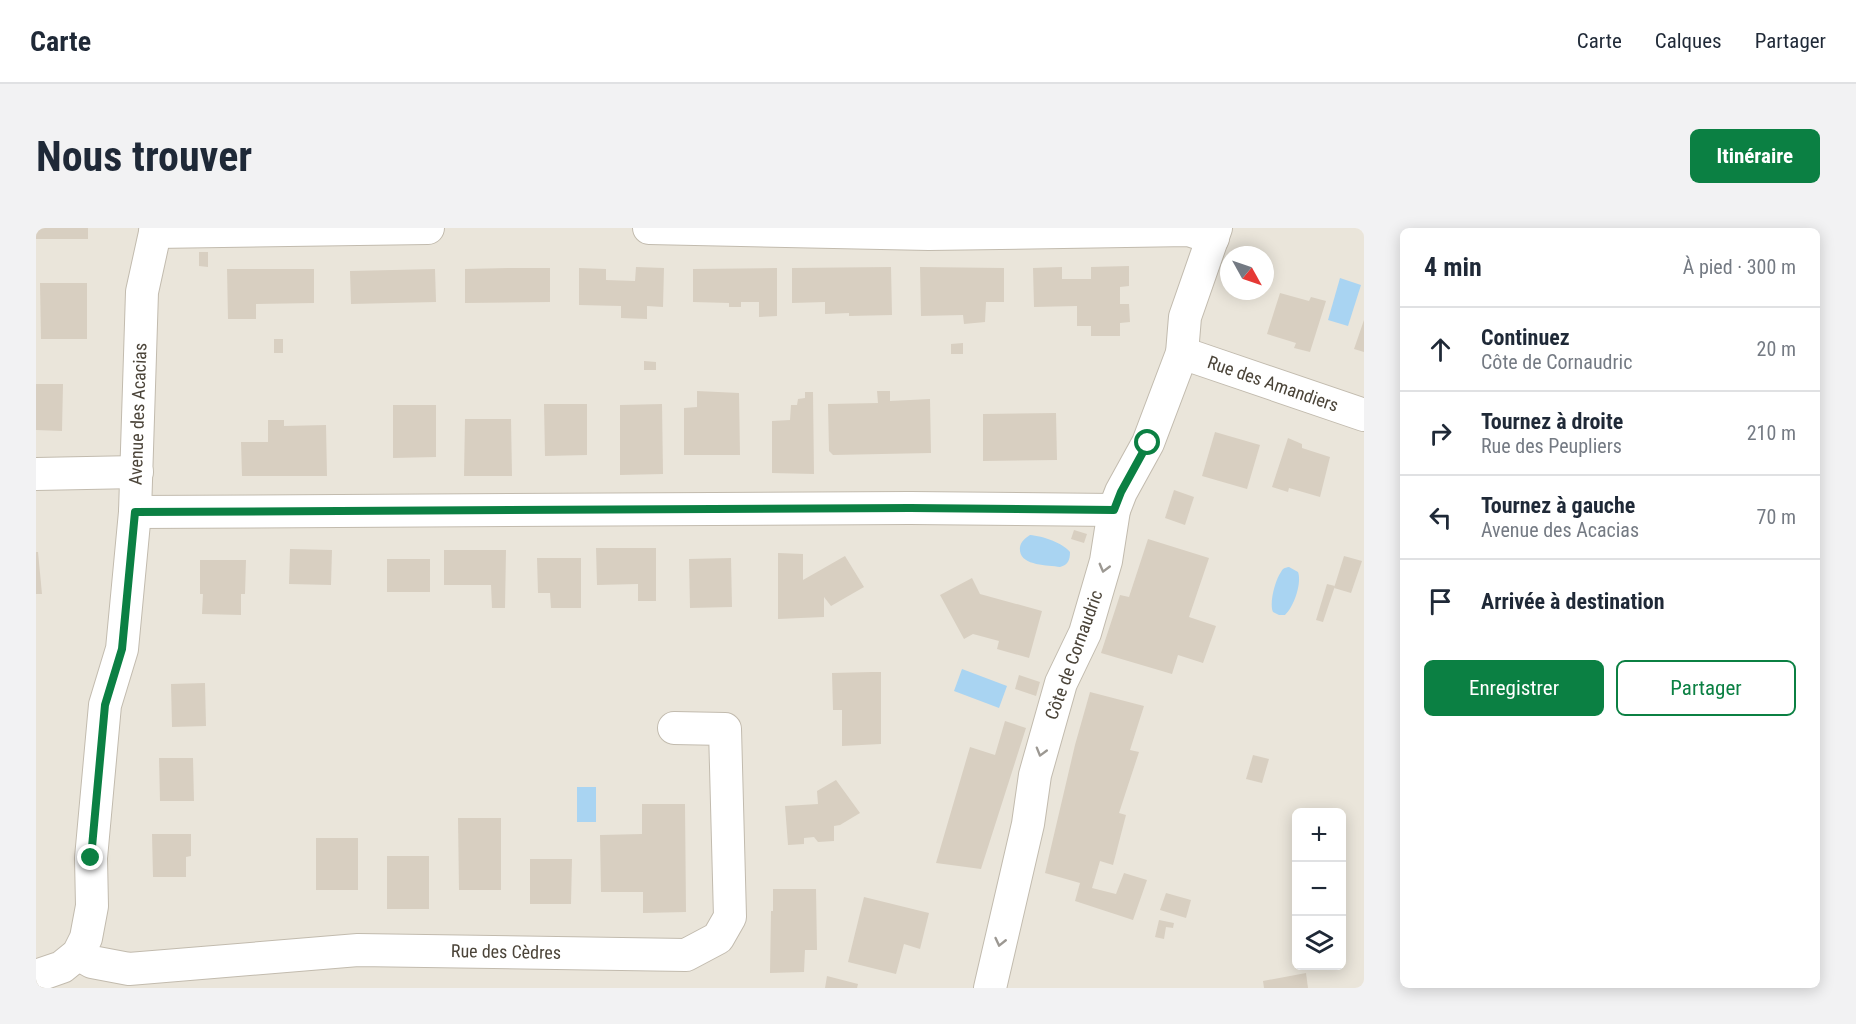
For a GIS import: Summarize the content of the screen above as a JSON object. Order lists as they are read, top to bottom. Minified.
{"streets":{"street":["Rue des Amandiers","Avenue des Acacias","Côte de Cornaudric","Rue des Cèdres"]},"crossings":[["Rue des Amandiers","Côte de Cornaudric"],["Avenue des Acacias","Rue des Cèdres"]],"one_way":["Côte de Cornaudric"],"north":"bottom right","page":{"header":"Carte","nav":["Carte","Calques","Partager"],"buttons":["Itinéraire",["Enregistrer","Partager"]],"title":"Nous trouver","heading":["4 min","À pied · 300 m"],"list":[["Continuez","Côte de Cornaudric","20 m"],["Tournez à droite","Rue des Peupliers","210 m"],["Tournez à gauche","Avenue des Acacias","70 m"],"Arrivée à destination"],"map_buttons":["+","−"]}}
